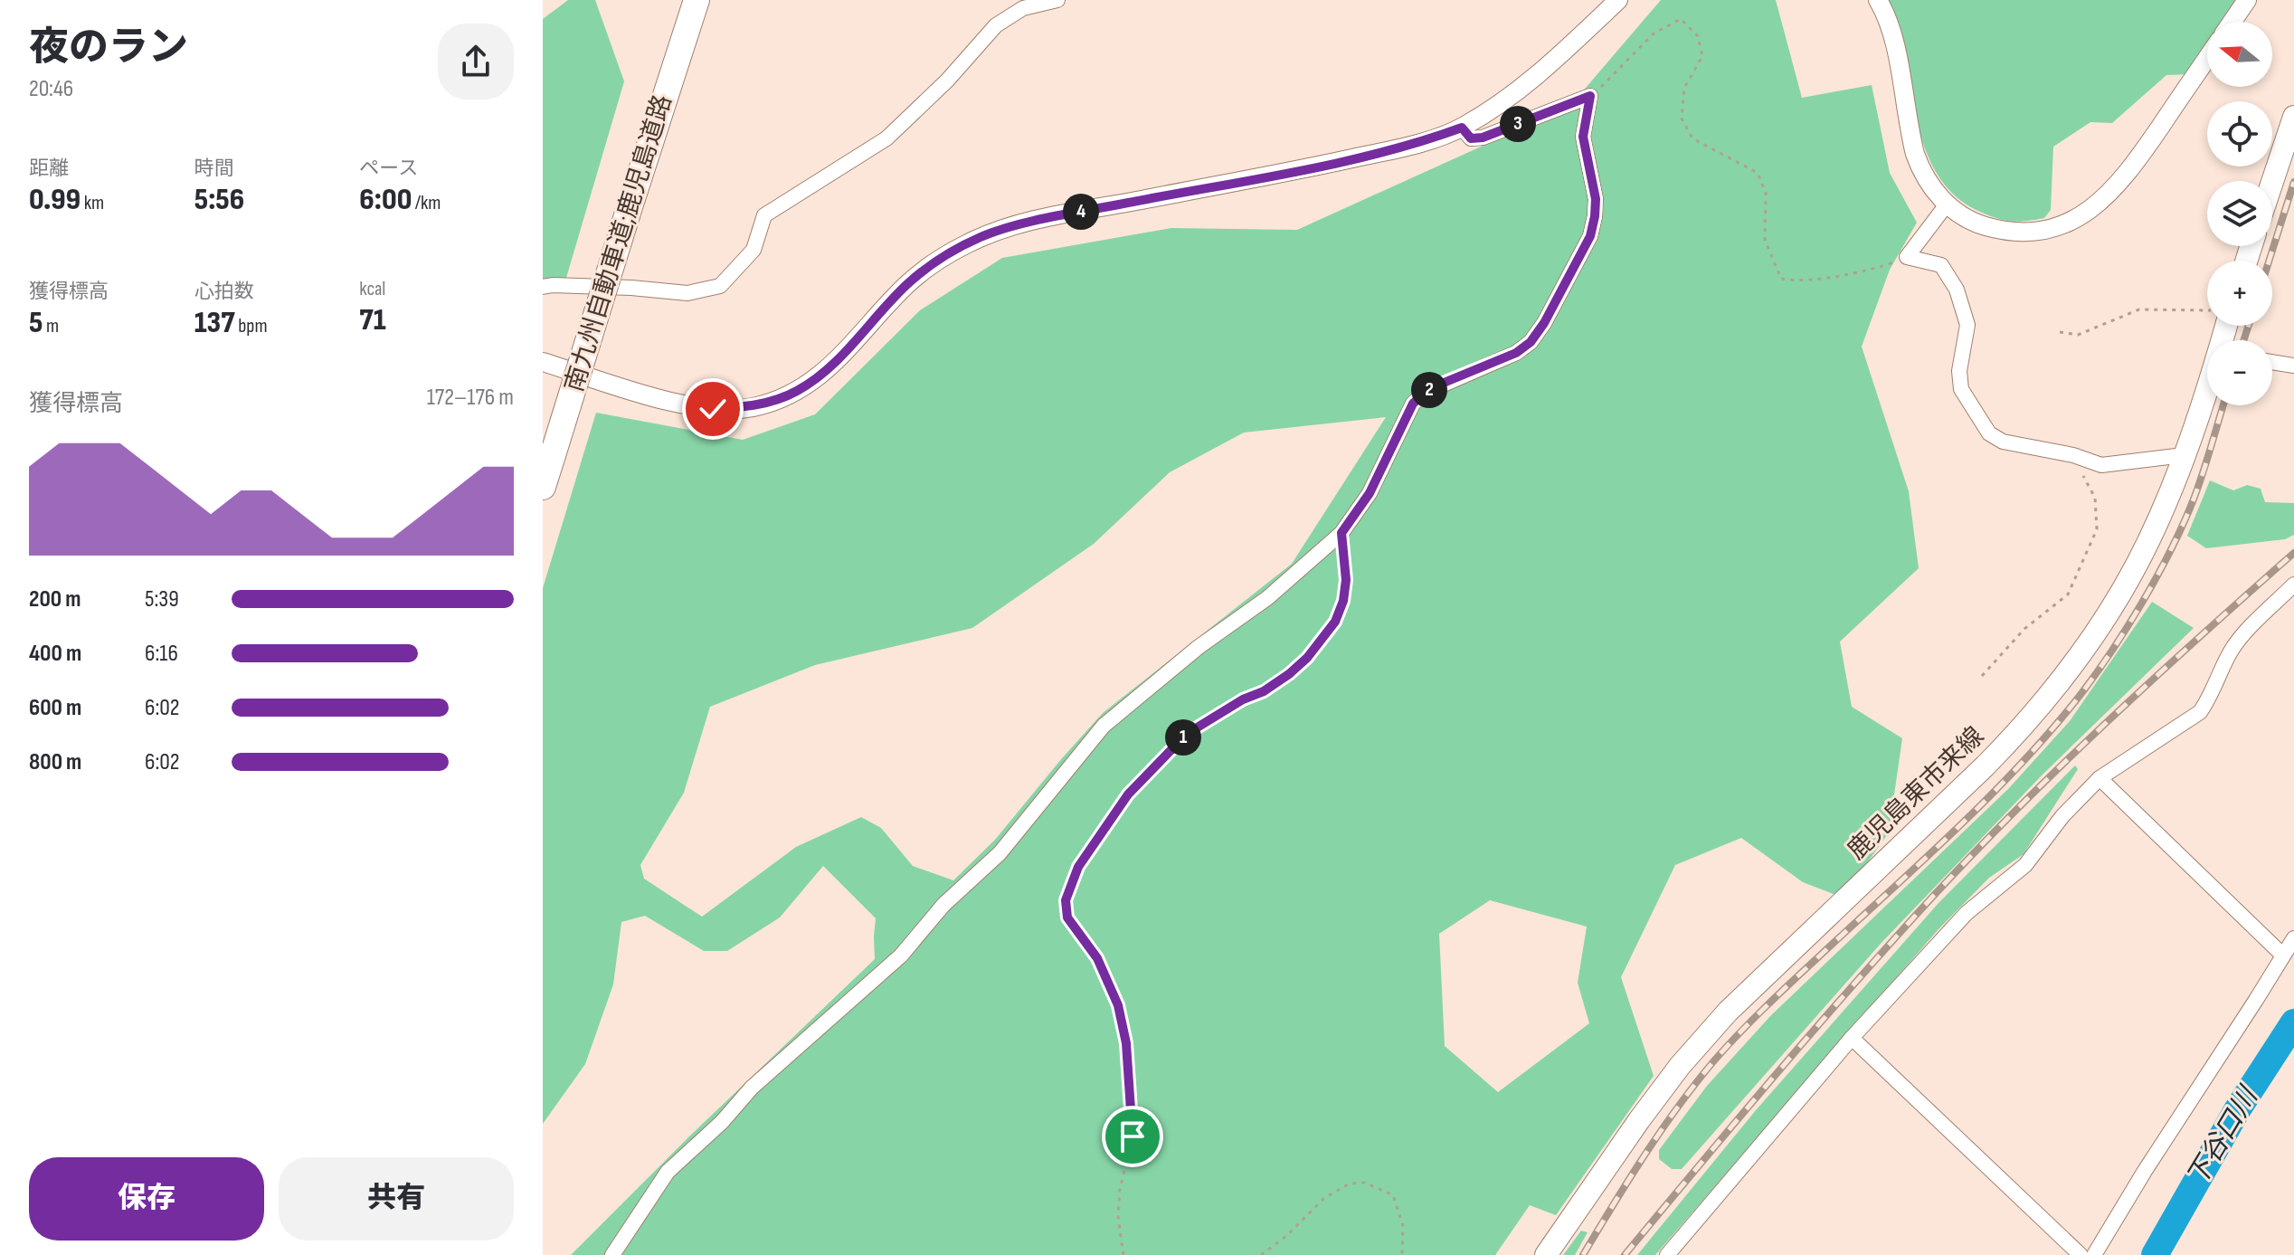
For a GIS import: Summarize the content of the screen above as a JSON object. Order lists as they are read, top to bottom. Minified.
{"streets":{"highway":["南九州自動車道;鹿児島道路"],"main road":["鹿児島東市来線"]},"water":["下谷口川"],"north":"left","page":{"heading":["夜のラン","20:46"],"map_buttons":["+","−"],"pins":["3","4","2","1"],"stats":[["距離","0.99 km"],["時間","5:56"],["ペース","6:00 /km"],["獲得標高","5 m"],["心拍数","137 bpm"],["kcal","71"]],"chart":["獲得標高","172–176 m"],"list":[{"name":"200 m","note":"5:39"},{"name":"400 m","note":"6:16"},{"name":"600 m","note":"6:02"},{"name":"800 m","note":"6:02"}],"buttons":["保存","共有"]}}
